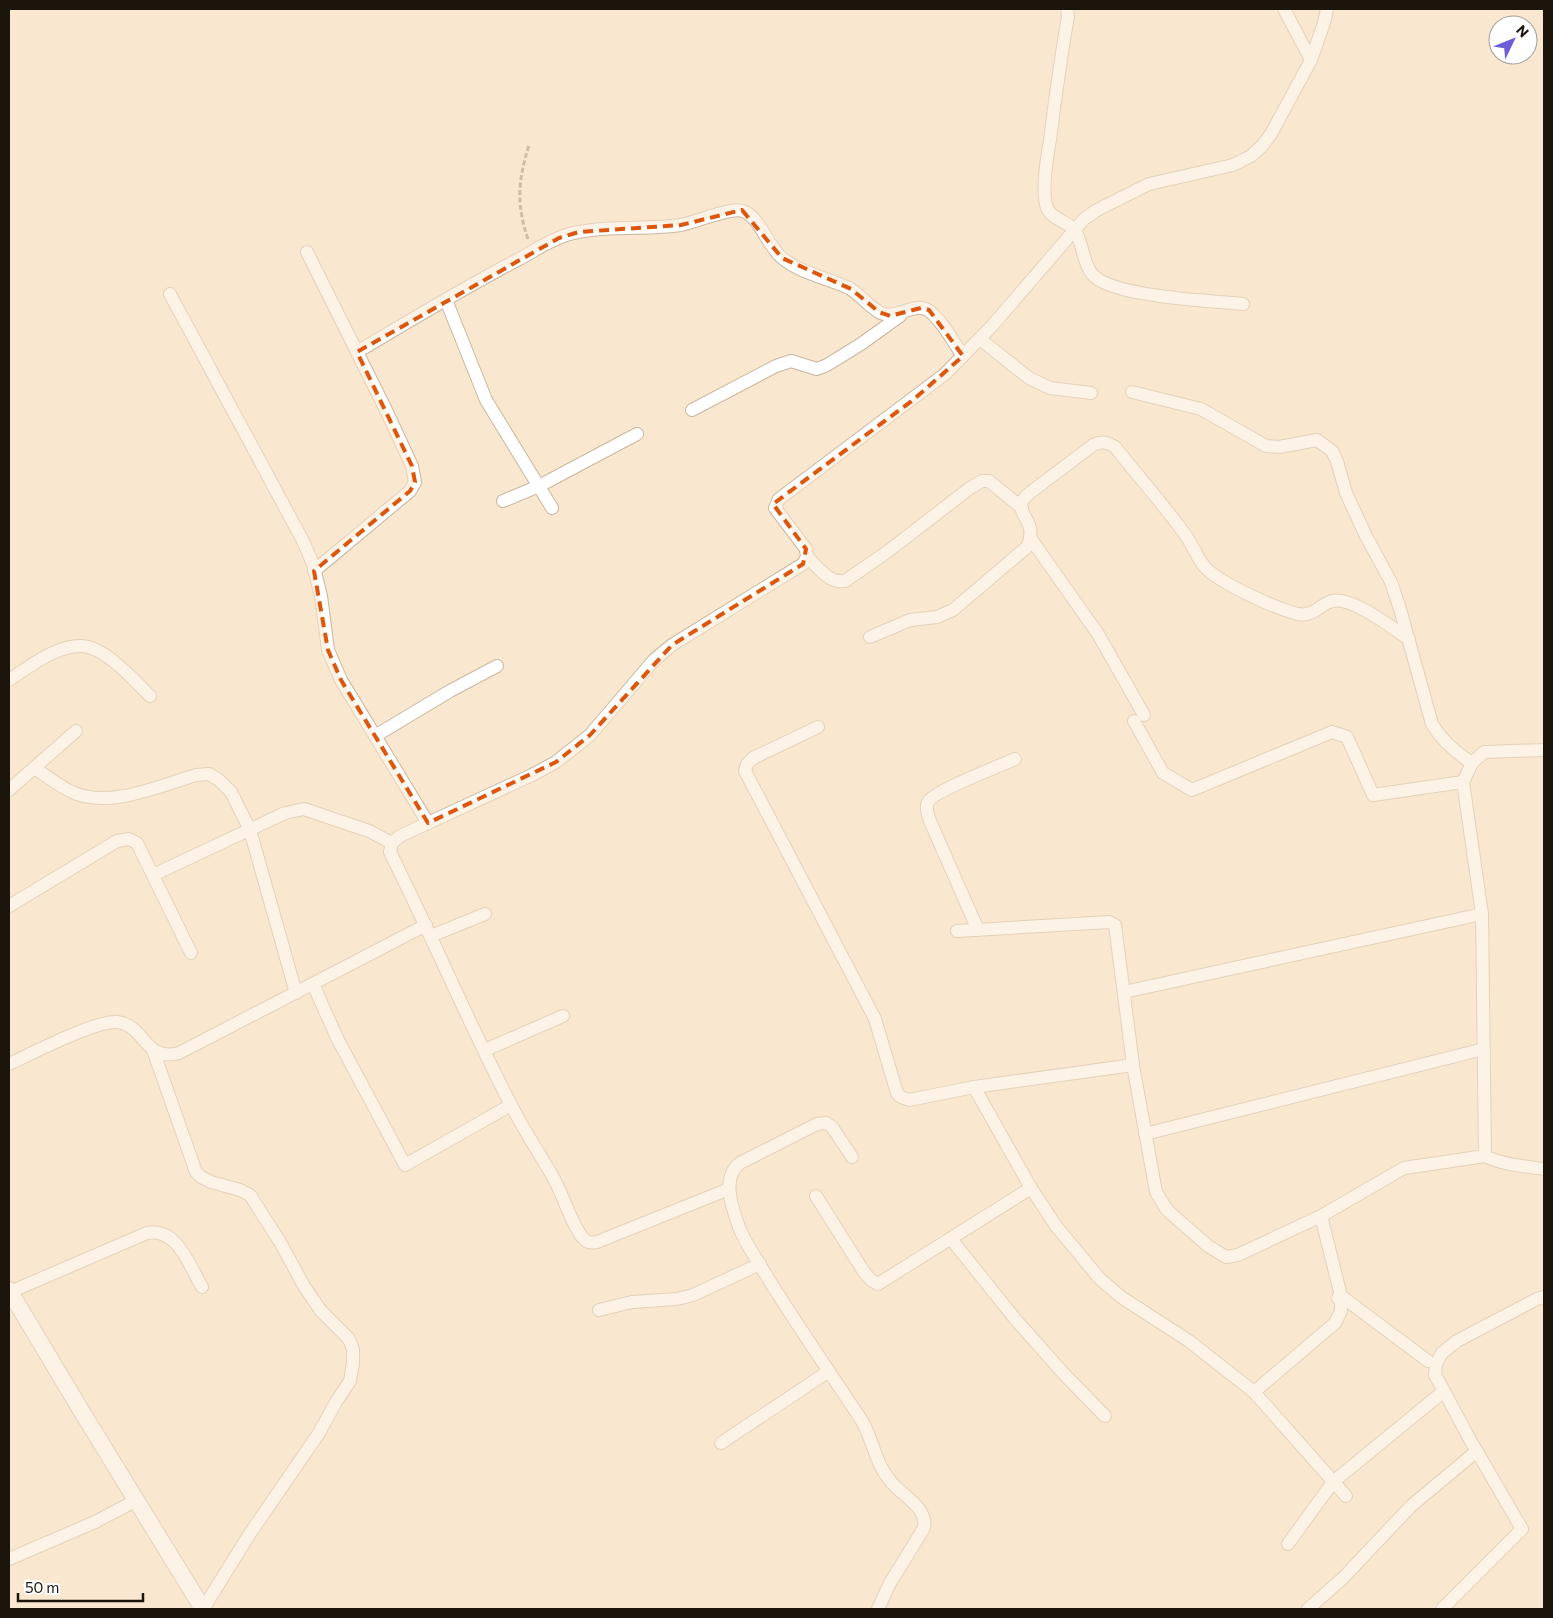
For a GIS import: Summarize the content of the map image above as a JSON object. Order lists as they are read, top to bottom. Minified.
{"scale_bar":"50 m","north":"top right"}
